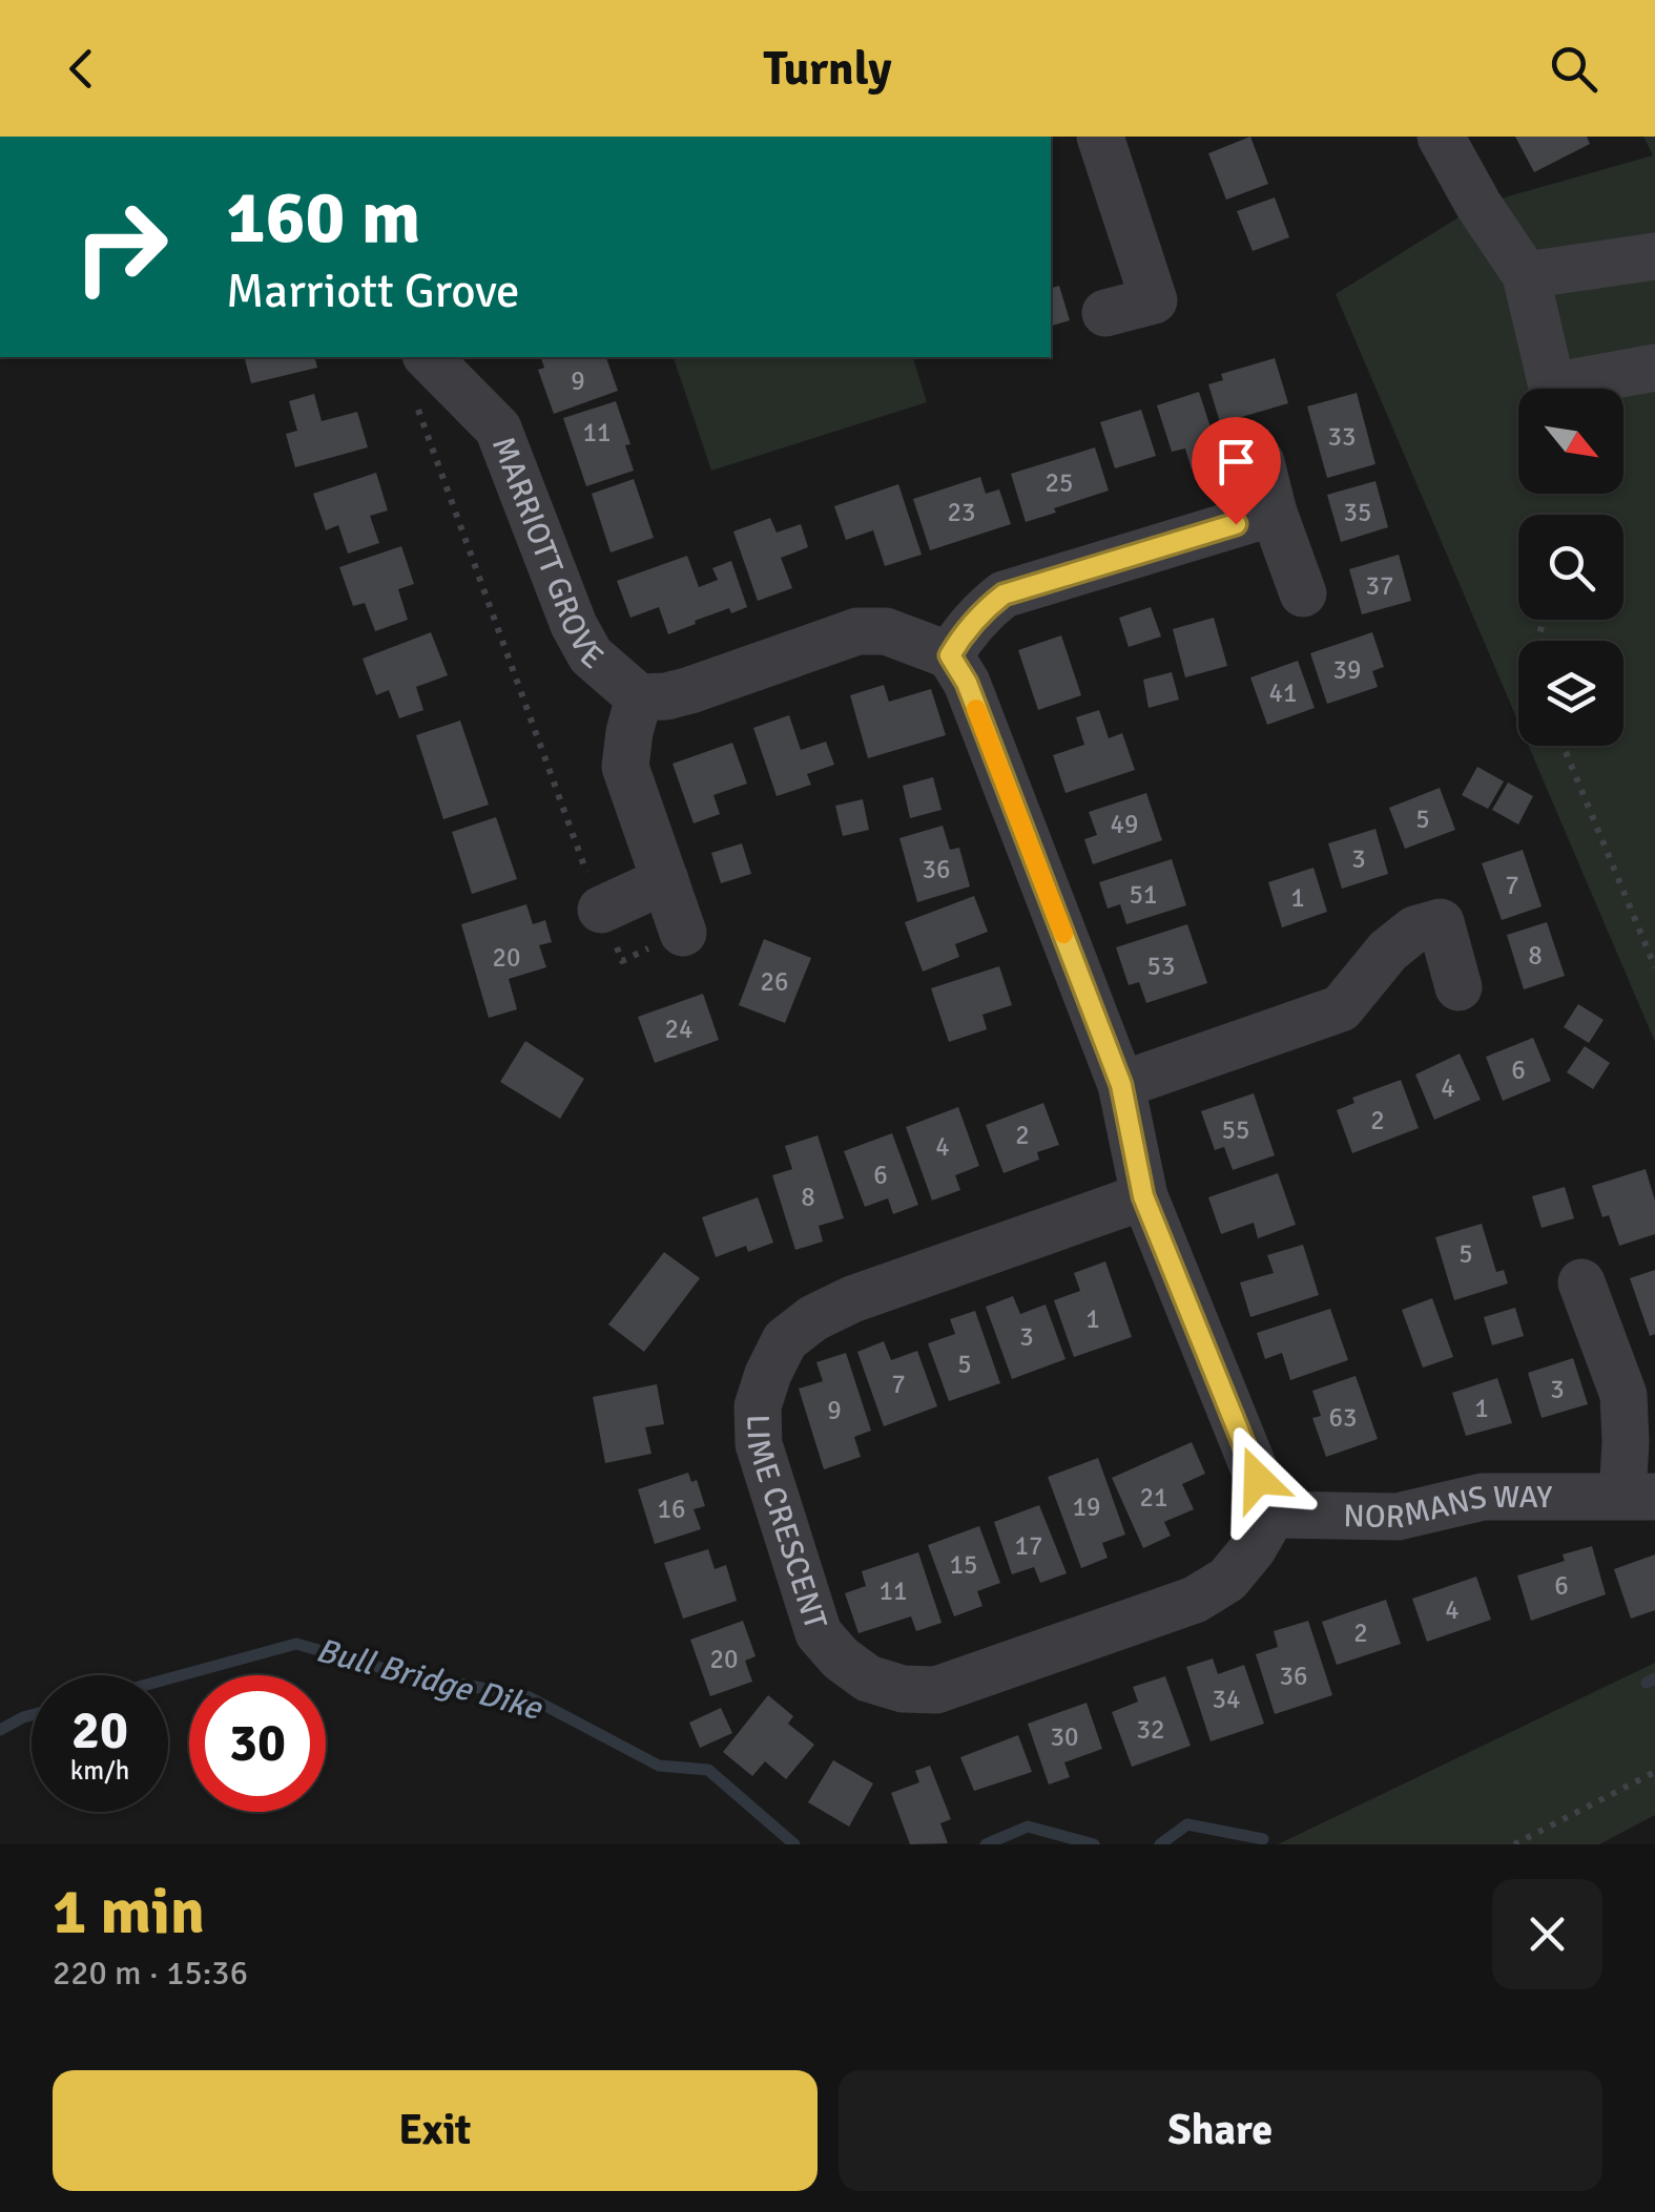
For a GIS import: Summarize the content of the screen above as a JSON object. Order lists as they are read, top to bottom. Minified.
{"streets":{"street":["MARRIOTT GROVE","NORMANS WAY","LIME CRESCENT"]},"crossings":[["NORMANS WAY","LIME CRESCENT"]],"water":["Bull Bridge Dike"],"house_numbers":["9","11","33","25","23","35","37","39","41","5","49","3","36","7","51","1","8","20","53","26","24","6","4","2","55","2","4","6","8","5","1","3","5","7","3","1","9","63","21","19","16","17","15","6","11","4","2","20","36","34","32","30"],"north":"bottom right","page":{"header":"Turnly","turn":["160 m","Marriott Grove"],"speed":"20 km/h","limit":"30","heading":["1 min","220 m · 15:36"],"buttons":["Exit","Share"]}}
